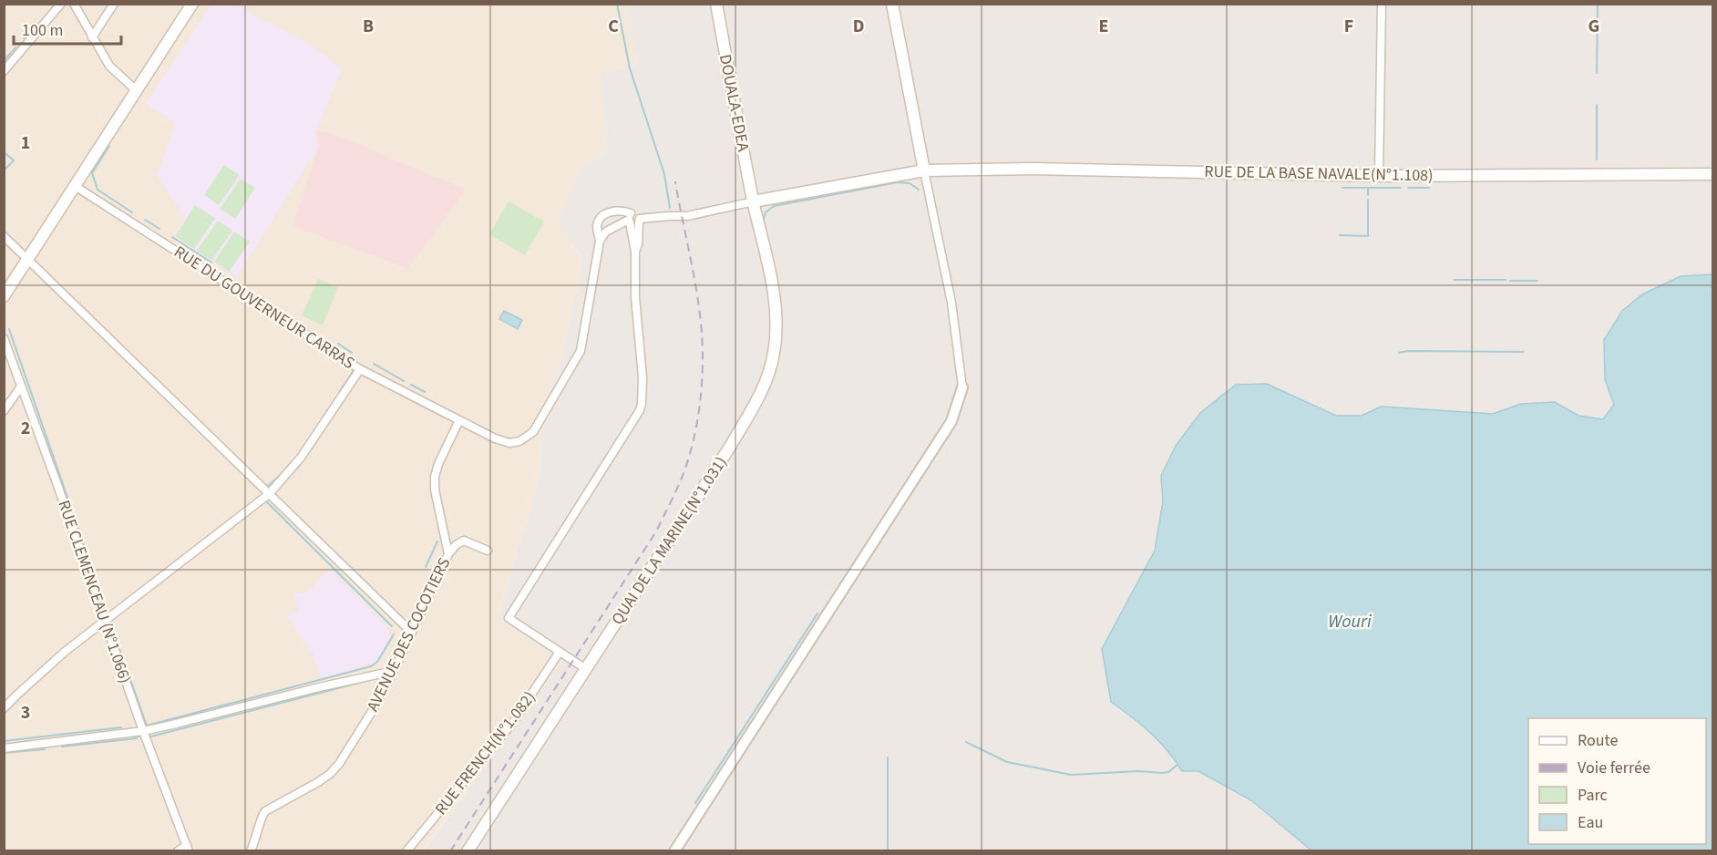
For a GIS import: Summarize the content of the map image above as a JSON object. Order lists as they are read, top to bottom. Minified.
{"streets":{"main road":["DOUALA-EDEA","RUE DE LA BASE NAVALE(N°1.108)","QUAI DE LA MARINE(N°1.031)"],"street":["RUE DU GOUVERNEUR CARRAS","RUE CLEMENCEAU (N°1.066)","AVENUE DES COCOTIERS","RUE FRENCH(N°1.082)"]},"crossings":[["DOUALA-EDEA","QUAI DE LA MARINE(N°1.031)"],["RUE DU GOUVERNEUR CARRAS","AVENUE DES COCOTIERS"]],"water":["Wouri"],"legend":["Route","Voie ferrée","Parc","Eau"],"scale_bar":"100 m","grid":{"columns":["B","C","D","E","F","G"],"rows":["1","2","3"]}}
